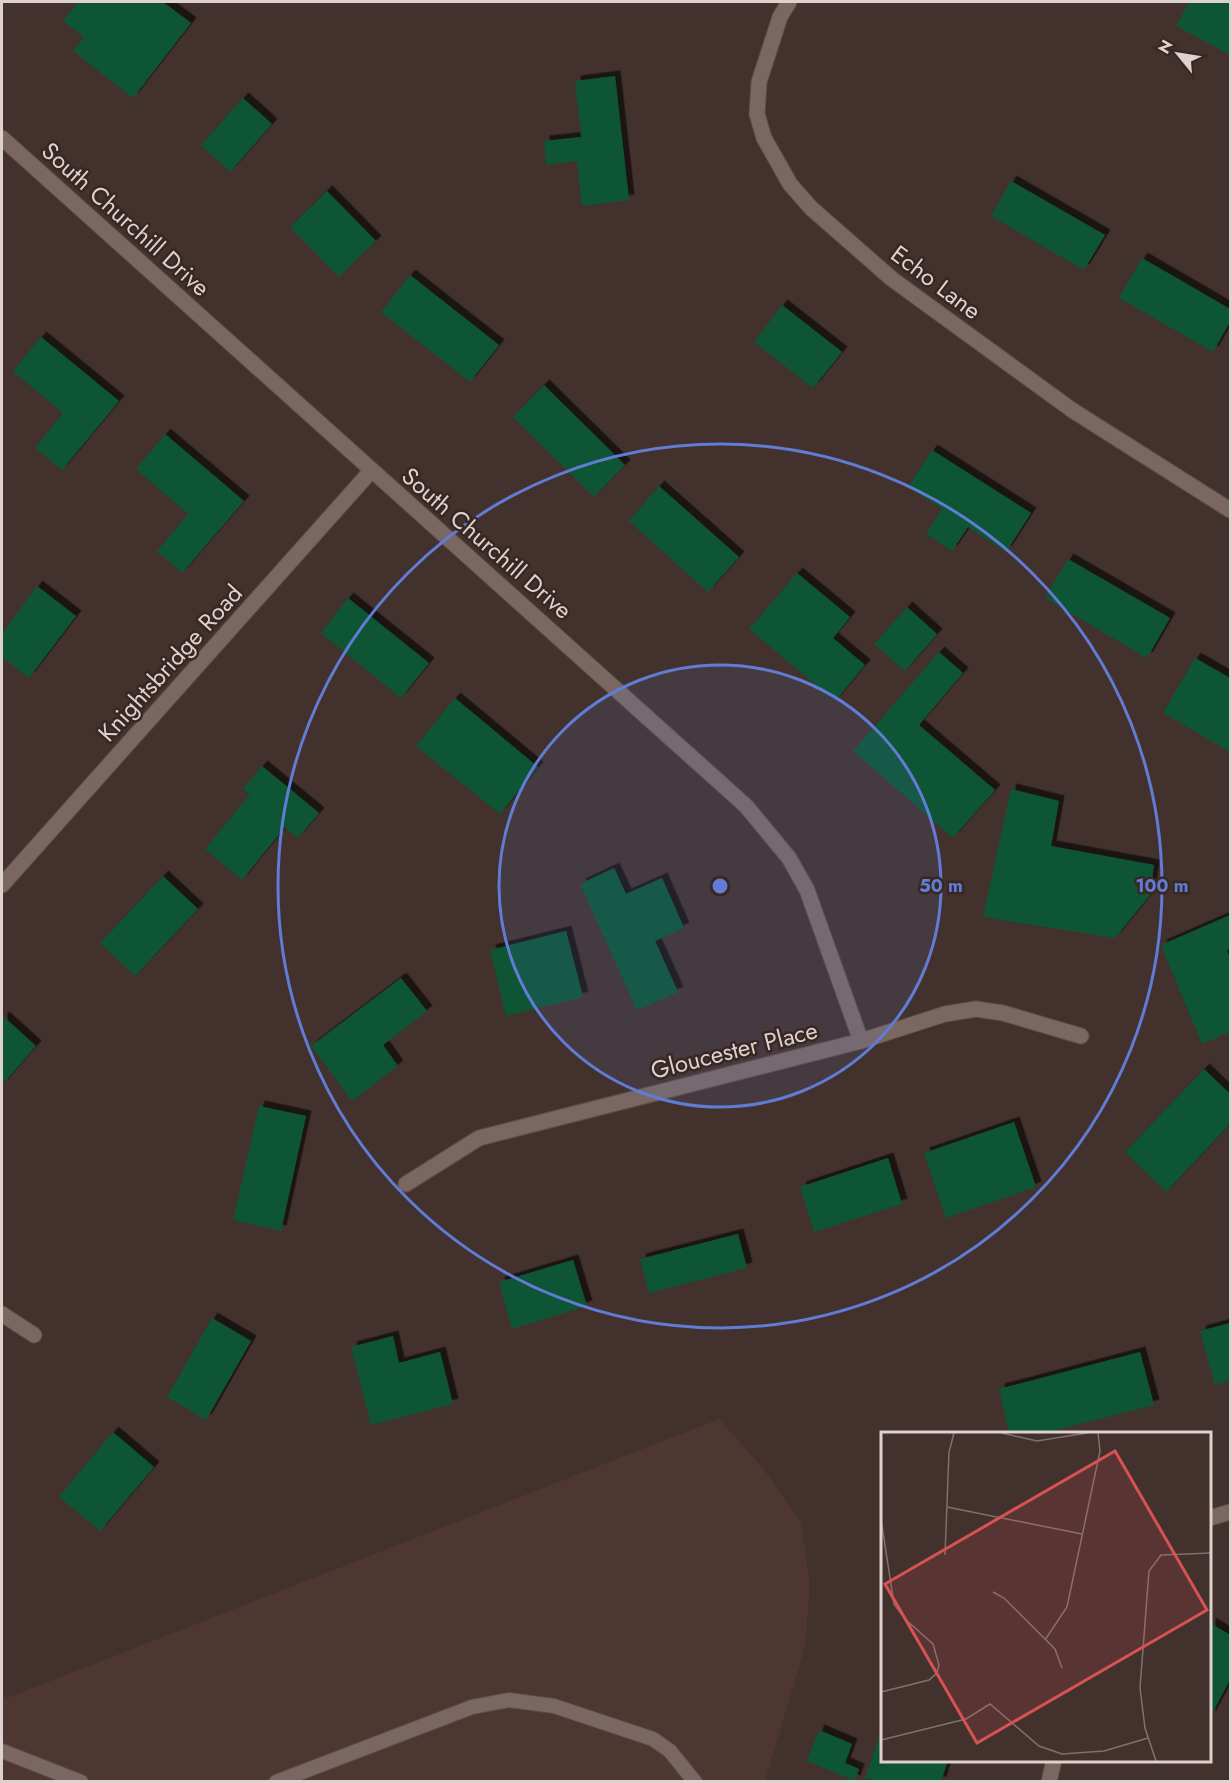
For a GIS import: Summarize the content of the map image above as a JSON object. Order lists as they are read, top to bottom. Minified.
{"streets":{"street":["South Churchill Drive","Echo Lane","Knightsbridge Road","Gloucester Place"]},"crossings":[["South Churchill Drive","Knightsbridge Road"],["South Churchill Drive","Gloucester Place"]],"north":"top left","rings":["50 m","100 m"]}
